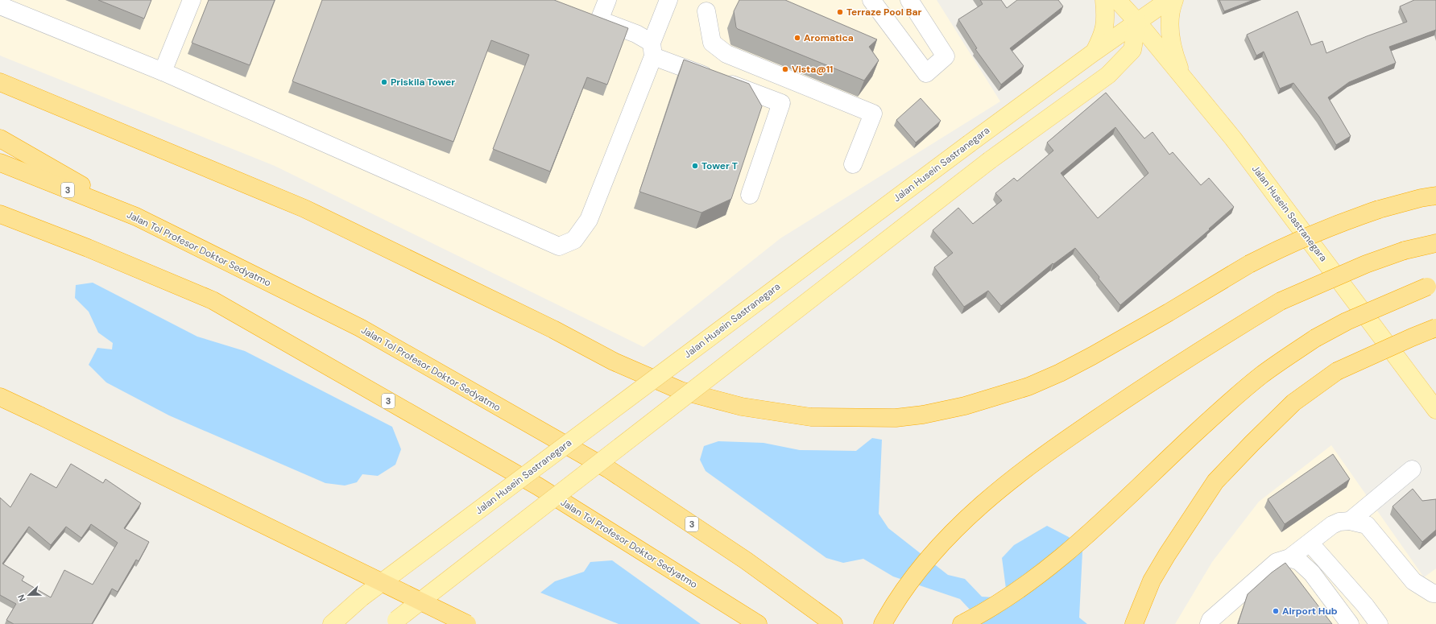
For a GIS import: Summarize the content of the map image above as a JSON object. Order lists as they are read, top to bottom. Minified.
{"streets":{"highway":["3","Jalan Tol Profesor Doktor Sedyatmo"],"main road":["Jalan Husein Sastranegara"]},"places":["Terraze Pool Bar","Aromatica","Vista@11","Priskila Tower","Tower T","Airport Hub"],"north":"left"}
